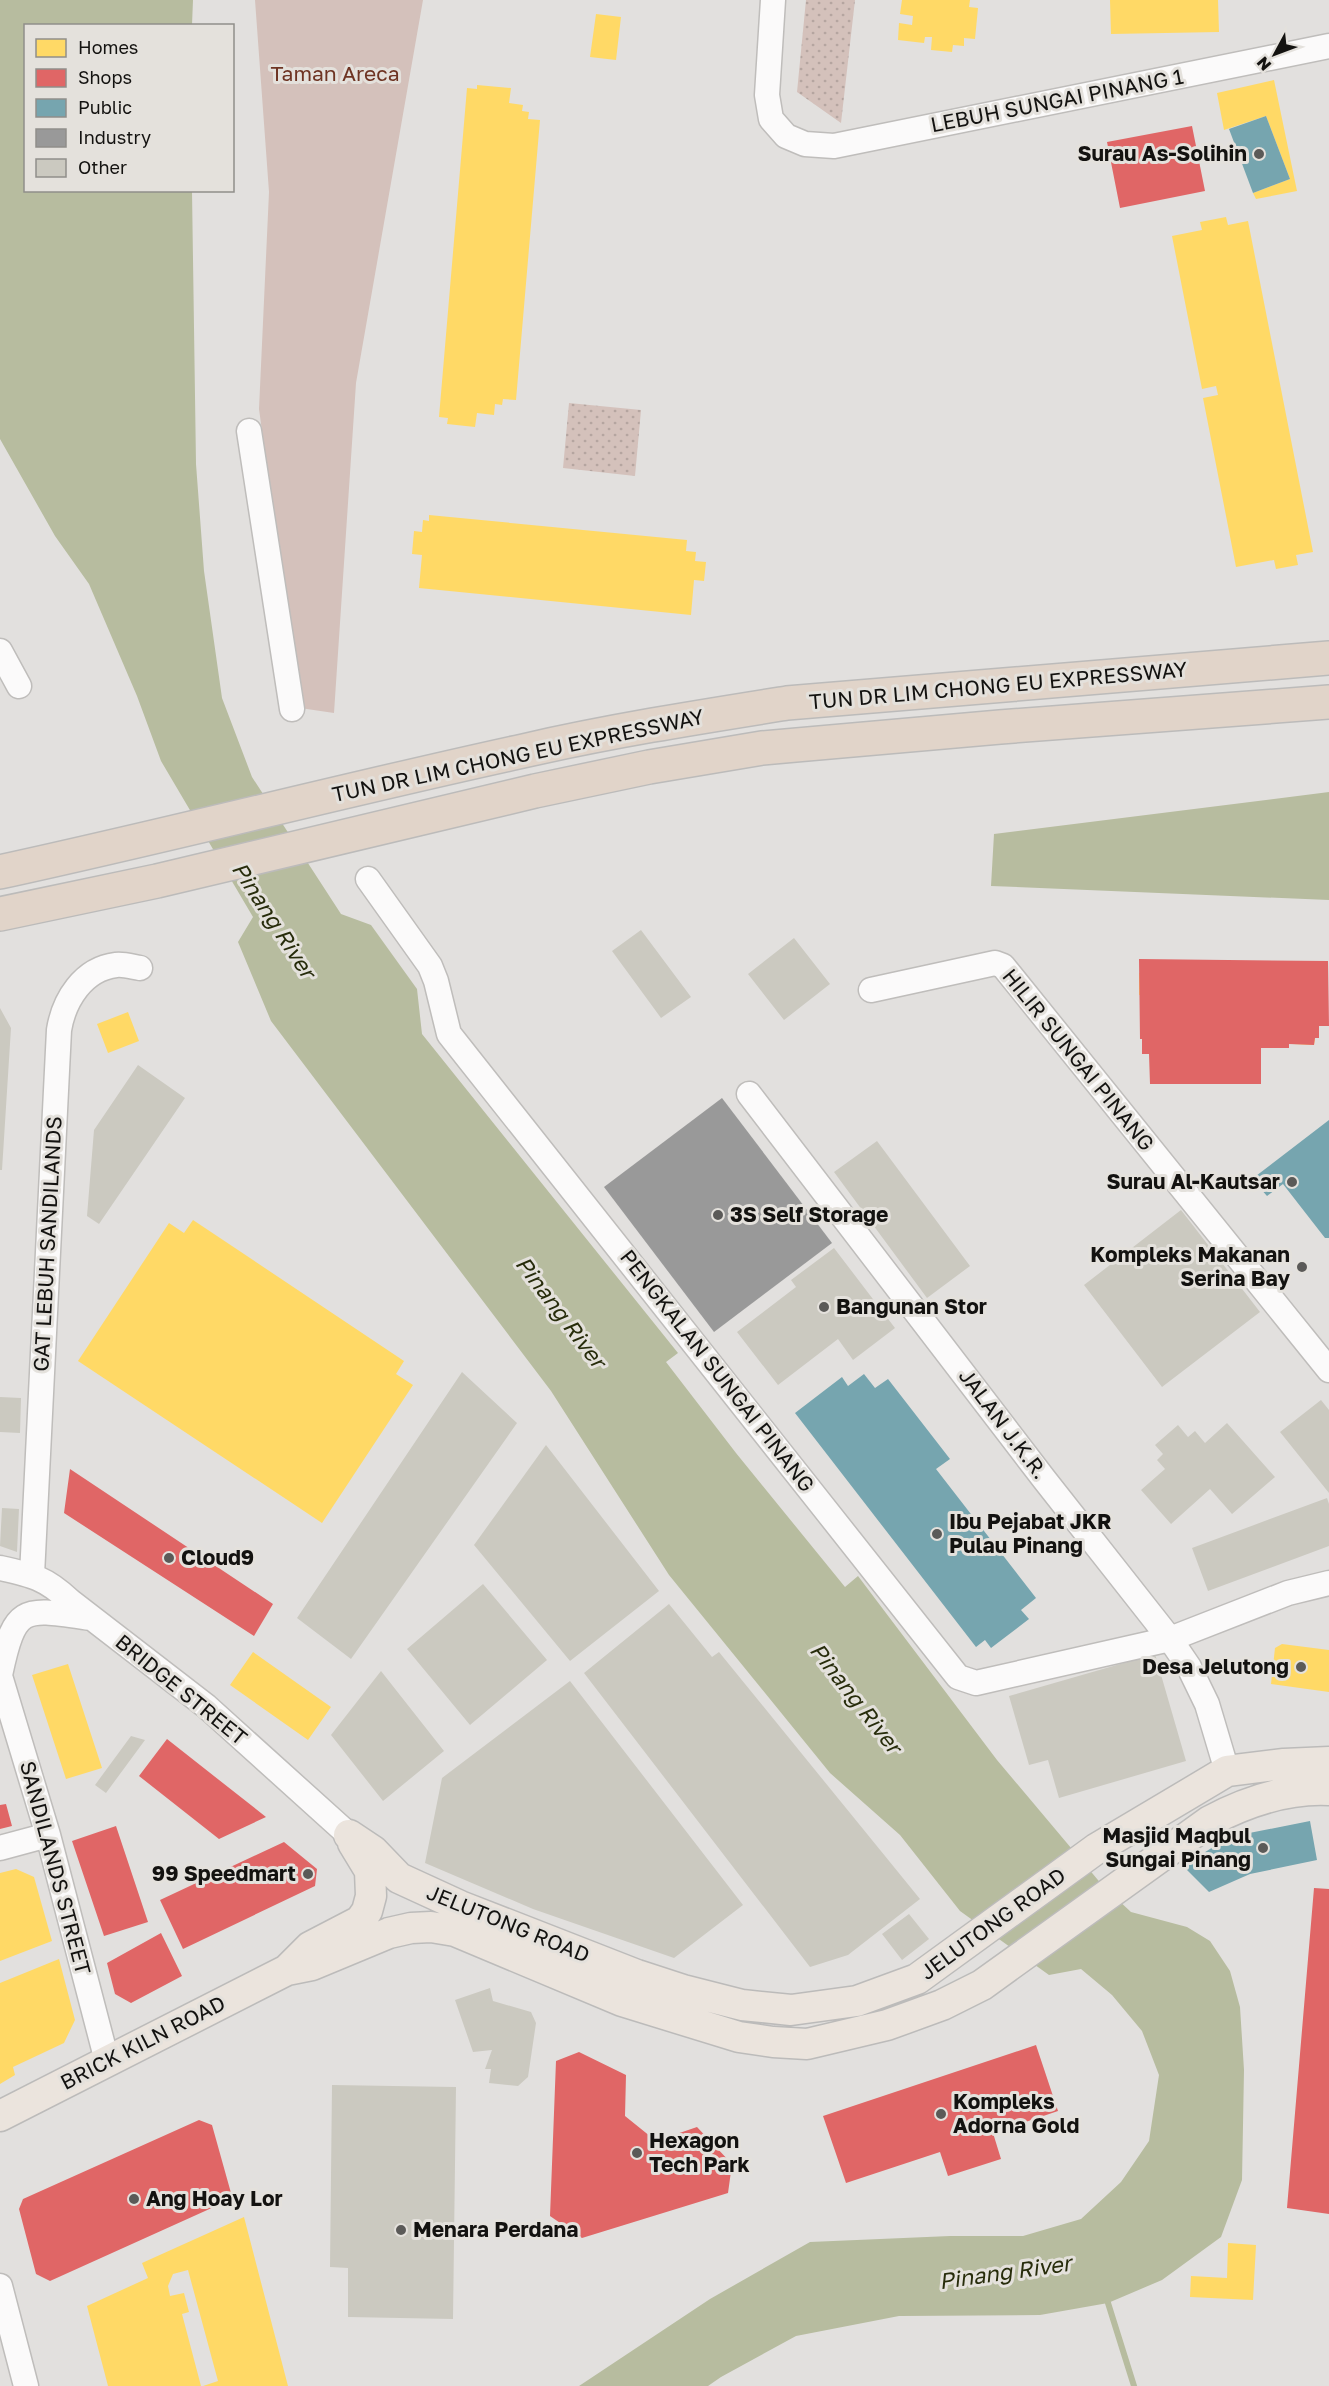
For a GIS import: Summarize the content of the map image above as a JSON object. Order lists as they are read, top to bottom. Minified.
{"streets":{"highway":["TUN DR LIM CHONG EU EXPRESSWAY"],"main road":["JELUTONG ROAD","BRICK KILN ROAD"],"street":["LEBUH SUNGAI PINANG 1","HILIR SUNGAI PINANG","GAT LEBUH SANDILANDS","PENGKALAN SUNGAI PINANG","JALAN J.K.R.","BRIDGE STREET","SANDILANDS STREET"]},"crossings":[["GAT LEBUH SANDILANDS","BRIDGE STREET"],["PENGKALAN SUNGAI PINANG","JALAN J.K.R."],["JALAN J.K.R.","JELUTONG ROAD"],["BRIDGE STREET","SANDILANDS STREET"],["BRIDGE STREET","JELUTONG ROAD"],["BRIDGE STREET","BRICK KILN ROAD"],["SANDILANDS STREET","BRICK KILN ROAD"],["JELUTONG ROAD","BRICK KILN ROAD"]],"water":["Pinang River"],"parks":["Taman Areca"],"places":["Surau As-Solihin","Surau Al-Kautsar","3S Self Storage","Kompleks Makanan Serina Bay","Bangunan Stor","Ibu Pejabat JKR Pulau Pinang","Cloud9","Desa Jelutong","Masjid Maqbul Sungai Pinang","99 Speedmart","Kompleks Adorna Gold","Hexagon Tech Park","Ang Hoay Lor","Menara Perdana"],"legend":["Homes","Shops","Public","Industry","Other"],"north":"bottom left"}
